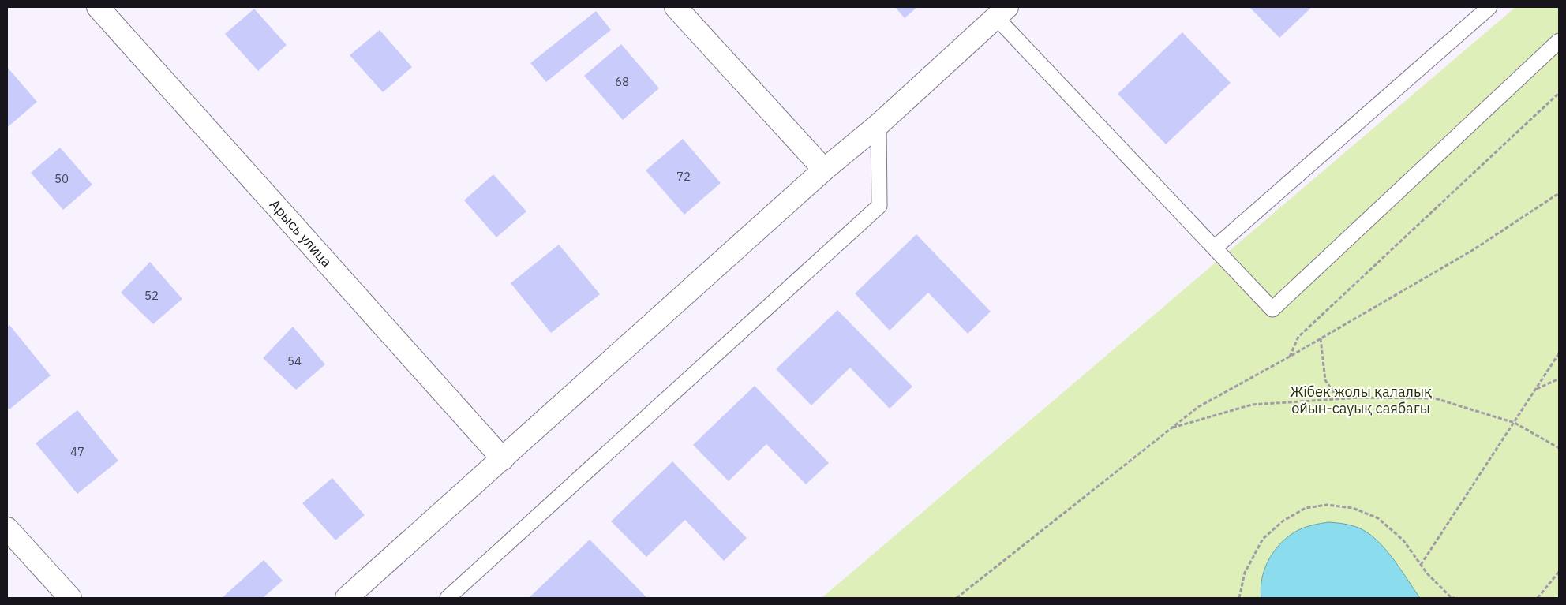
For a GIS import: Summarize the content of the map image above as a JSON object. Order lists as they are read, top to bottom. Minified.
{"streets":{"street":["Арысь улица"]},"parks":["Жібек жолы қалалық ойын-сауық саябағы"],"house_numbers":["68","72","50","52","54","47"]}
